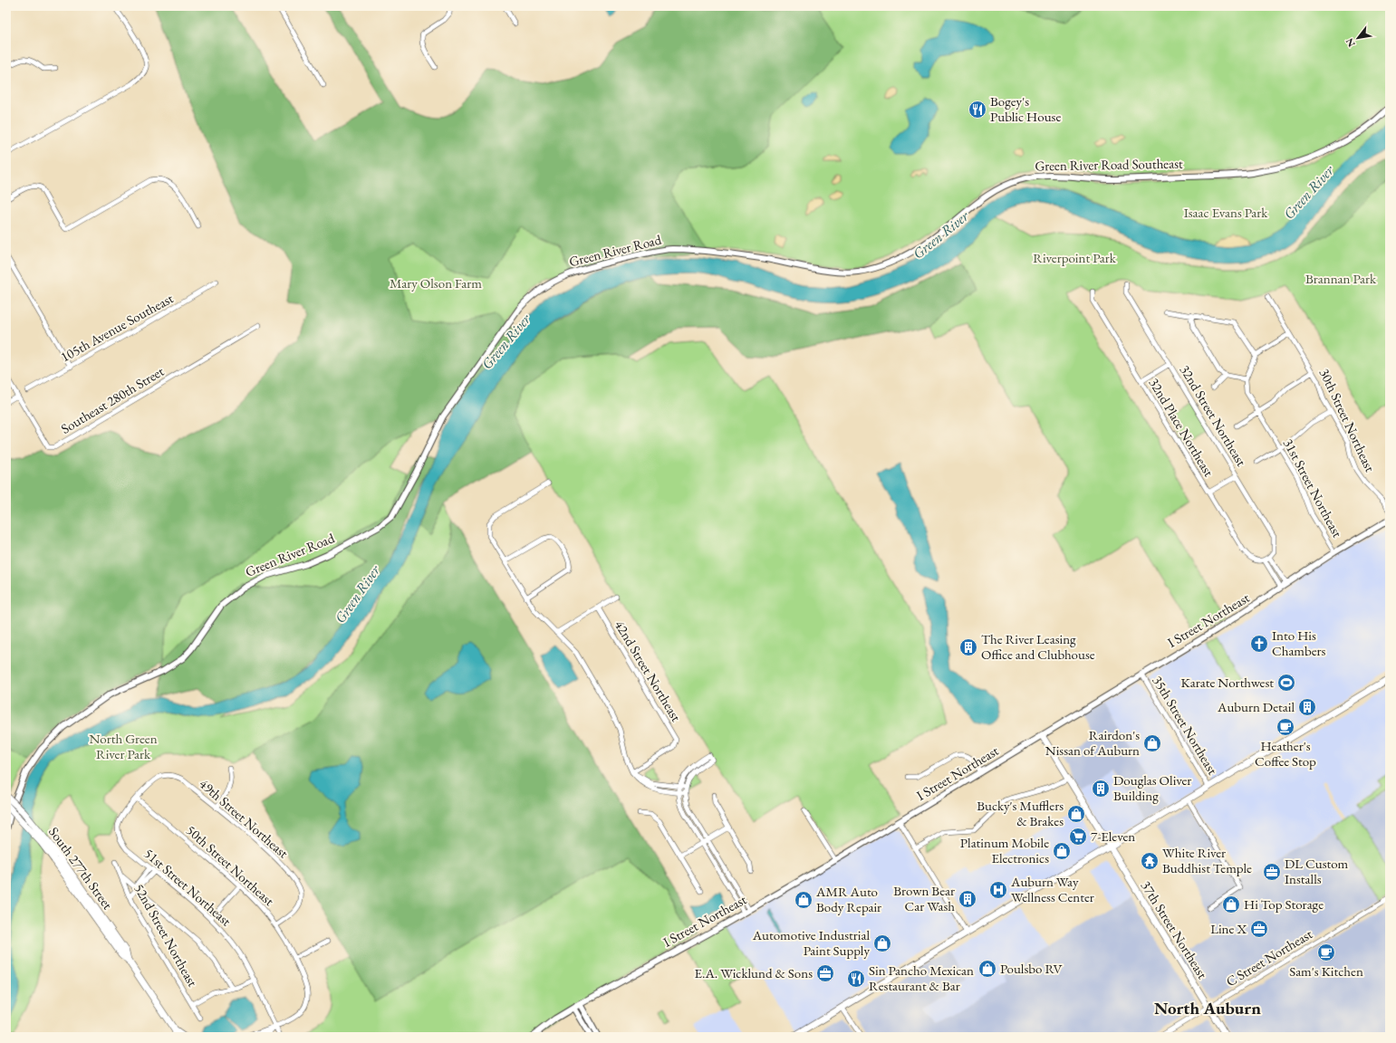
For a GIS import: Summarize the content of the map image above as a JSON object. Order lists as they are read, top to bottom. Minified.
{"streets":{"main road":["South 277th Street","37th Street Northeast"],"street":["Green River Road Southeast","Green River Road","105th Avenue Southeast","Southeast 280th Street","32nd Street Northeast","30th Street Northeast","32nd Place Northeast","31st Street Northeast","I Street Northeast","42nd Street Northeast","35th Street Northeast","49th Street Northeast","50th Street Northeast","51st Street Northeast","52nd Street Northeast","C Street Northeast"]},"crossings":[["Green River Road Southeast","Green River Road"],["32nd Street Northeast","32nd Place Northeast"],["31st Street Northeast","I Street Northeast"],["I Street Northeast","35th Street Northeast"],["I Street Northeast","37th Street Northeast"],["49th Street Northeast","50th Street Northeast"],["49th Street Northeast","51st Street Northeast"],["50th Street Northeast","51st Street Northeast"],["37th Street Northeast","C Street Northeast"]],"districts":["North Auburn"],"water":["Green River"],"parks":["Isaac Evans Park","Riverpoint Park","Brannan Park","Mary Olson Farm","North Green River Park"],"places":{"restaurant":["Bogey's Public House","Sin Pancho Mexican Restaurant & Bar"],"church":["Into His Chambers"],"building":["The River Leasing Office and Clubhouse","Auburn Detail","Douglas Oliver Building","Brown Bear Car Wash"],"sports":["Karate Northwest"],"cafe":["Heather's Coffee Stop","Sam's Kitchen"],"shop":["Rairdon's Nissan of Auburn","Bucky's Mufflers & Brakes","Platinum Mobile Electronics","AMR Auto Body Repair","Hi Top Storage","Automotive Industrial Paint Supply","Poulsbo RV"],"supermarket":["7-Eleven"],"temple":["White River Buddhist Temple"],"office":["DL Custom Installs","Line X","E.A. Wicklund & Sons"],"hospital":["Auburn Way Wellness Center"]},"north":"bottom left"}
